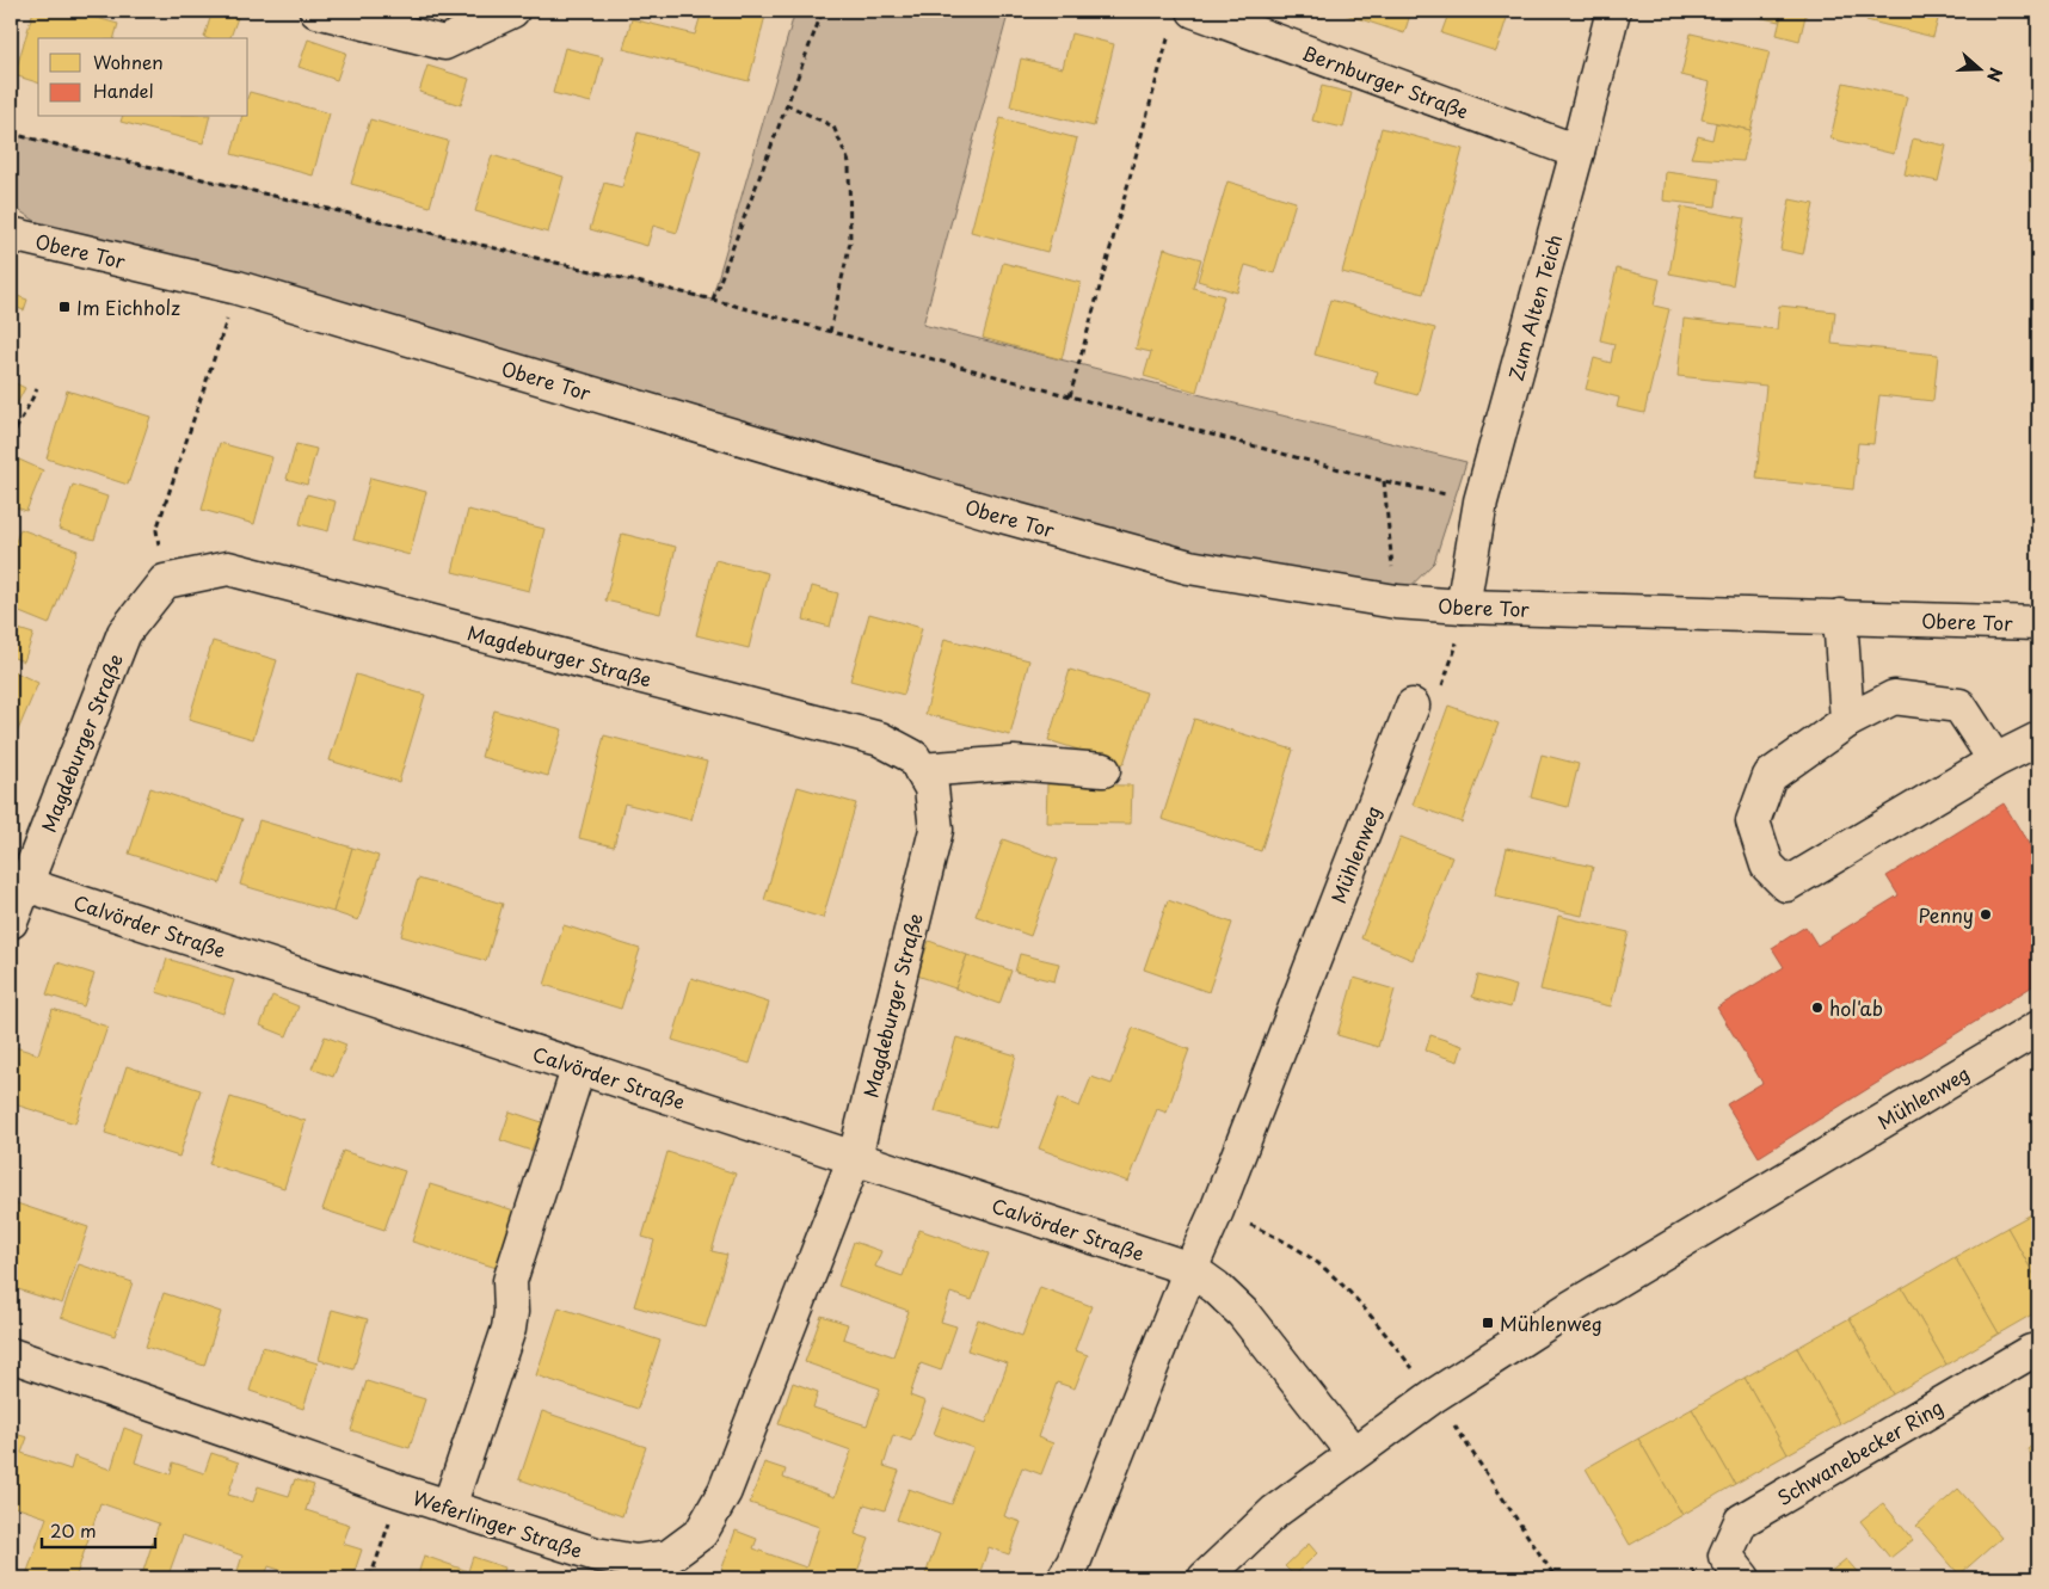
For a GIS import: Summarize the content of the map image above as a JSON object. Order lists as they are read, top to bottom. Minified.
{"streets":{"street":["Bernburger Straße","Obere Tor","Zum Alten Teich","Magdeburger Straße","Mühlenweg","Calvörder Straße","Schwanebecker Ring","Weferlinger Straße"]},"crossings":[["Bernburger Straße","Zum Alten Teich"],["Obere Tor","Zum Alten Teich"],["Magdeburger Straße","Calvörder Straße"],["Magdeburger Straße","Weferlinger Straße"],["Mühlenweg","Calvörder Straße"],["Calvörder Straße","Weferlinger Straße"]],"places":{"transit":["Im Eichholz","Mühlenweg"],"other":["Penny","hol'ab"]},"legend":["Wohnen","Handel"],"scale_bar":"20 m","north":"right"}
